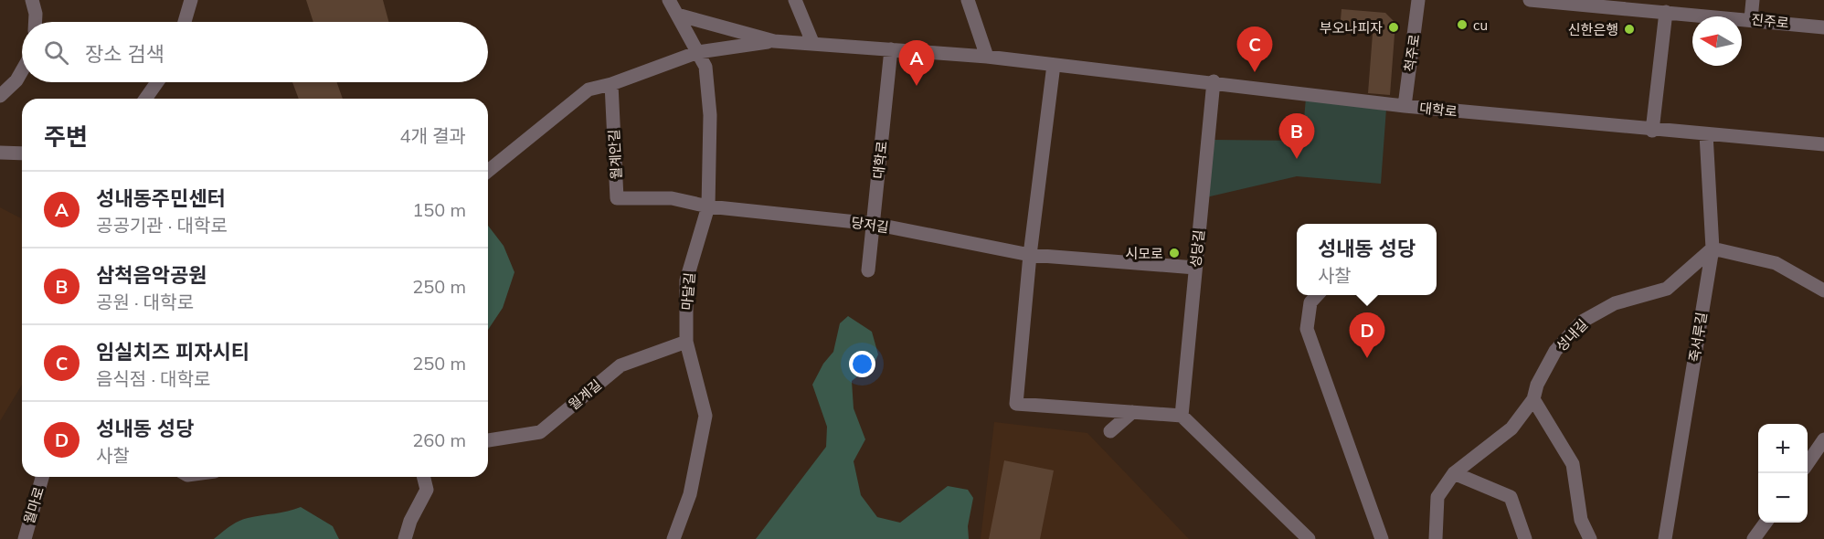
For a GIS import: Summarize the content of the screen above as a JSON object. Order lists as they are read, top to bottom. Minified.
{"streets":{"street":["진주로","척주로","대학로","월계안길","당저길","성당길","마달길","성내길","죽서루길","월계길","월마로"]},"crossings":[["척주로","대학로"],["대학로","당저길"],["대학로","성당길"],["대학로","마달길"],["대학로","죽서루길"],["월계안길","당저길"],["월계안길","마달길"],["당저길","성당길"],["당저길","마달길"],["마달길","월계길"],["성내길","죽서루길"]],"places":["cu","부오나피자","신한은행","시모로"],"north":"left","page":{"search":"장소 검색","pins":["C","A","B","D"],"heading":["주변","4개 결과"],"list":[{"mark":"A","name":"성내동주민센터","note":"공공기관 · 대학로","value":"150 m"},{"mark":"B","name":"삼척음악공원","note":"공원 · 대학로","value":"250 m"},{"mark":"C","name":"임실치즈 피자시티","note":"음식점 · 대학로","value":"250 m"},{"mark":"D","name":"성내동 성당","note":"사찰","value":"260 m"}],"popup":["성내동 성당","사찰"],"map_buttons":["+","−"]}}
